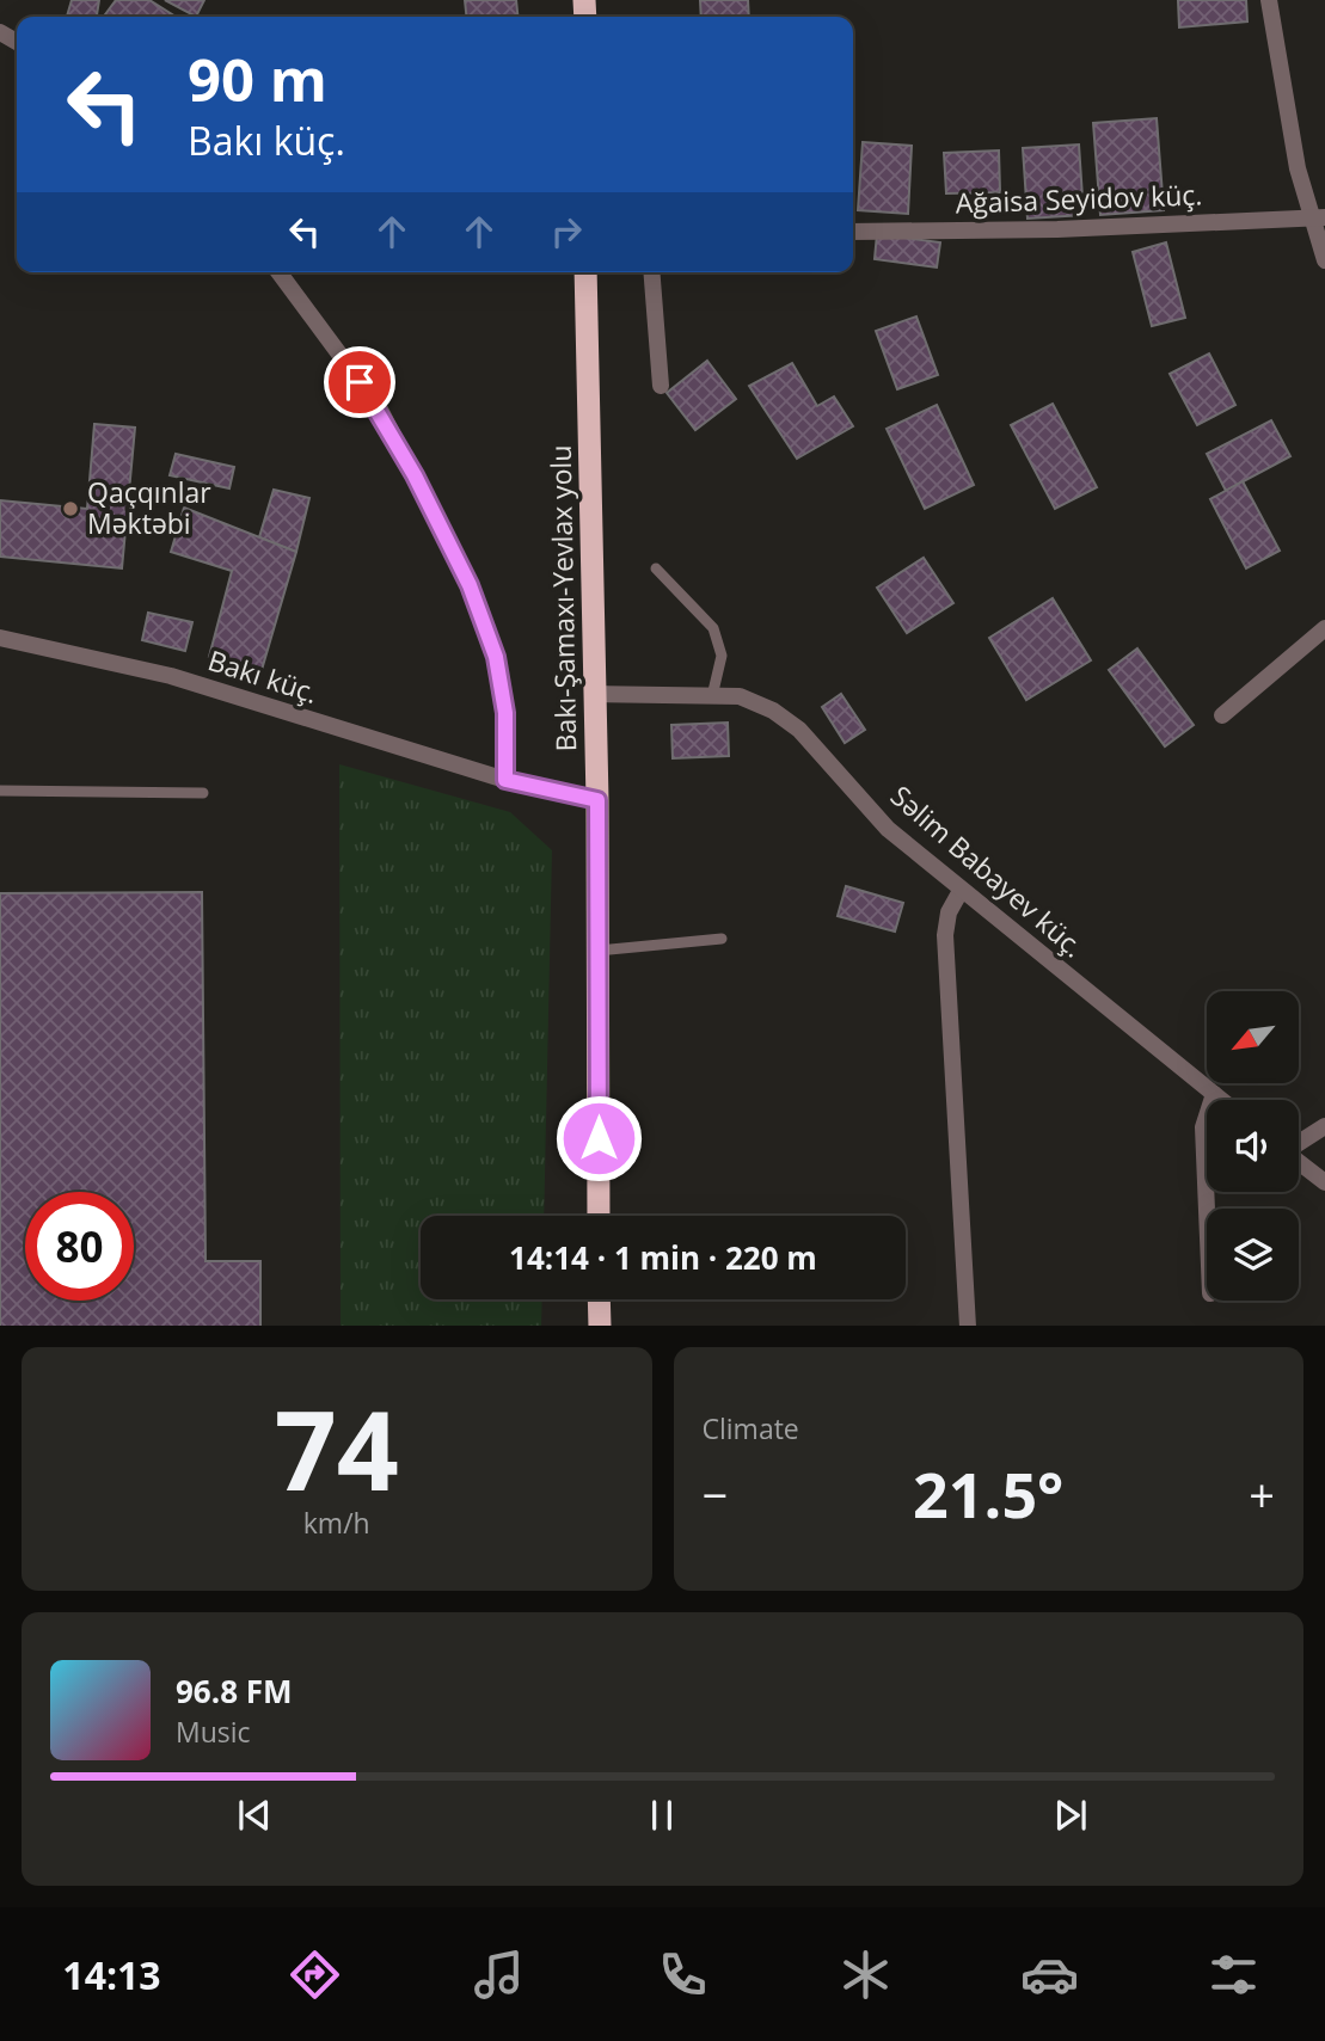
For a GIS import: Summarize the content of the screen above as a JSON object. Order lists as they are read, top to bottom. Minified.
{"streets":{"highway":["Bakı-Şamaxı-Yevlax yolu"],"street":["Ağaisa Seyidov küç.","Bakı küç.","Səlim Babayev küç."]},"crossings":[["Bakı-Şamaxı-Yevlax yolu","Bakı küç."],["Bakı-Şamaxı-Yevlax yolu","Səlim Babayev küç."]],"places":["Qaçqınlar Məktəbi"],"north":"bottom left","page":{"turn":["90 m","Bakı küç."],"limit":"80","trip":"14:14 · 1 min · 220 m","tile":[["74","km/h"],"Climate"],"heat":["−","21.5°","+"],"song":["96.8 FM","Music"],"tabs":"14:13"}}
